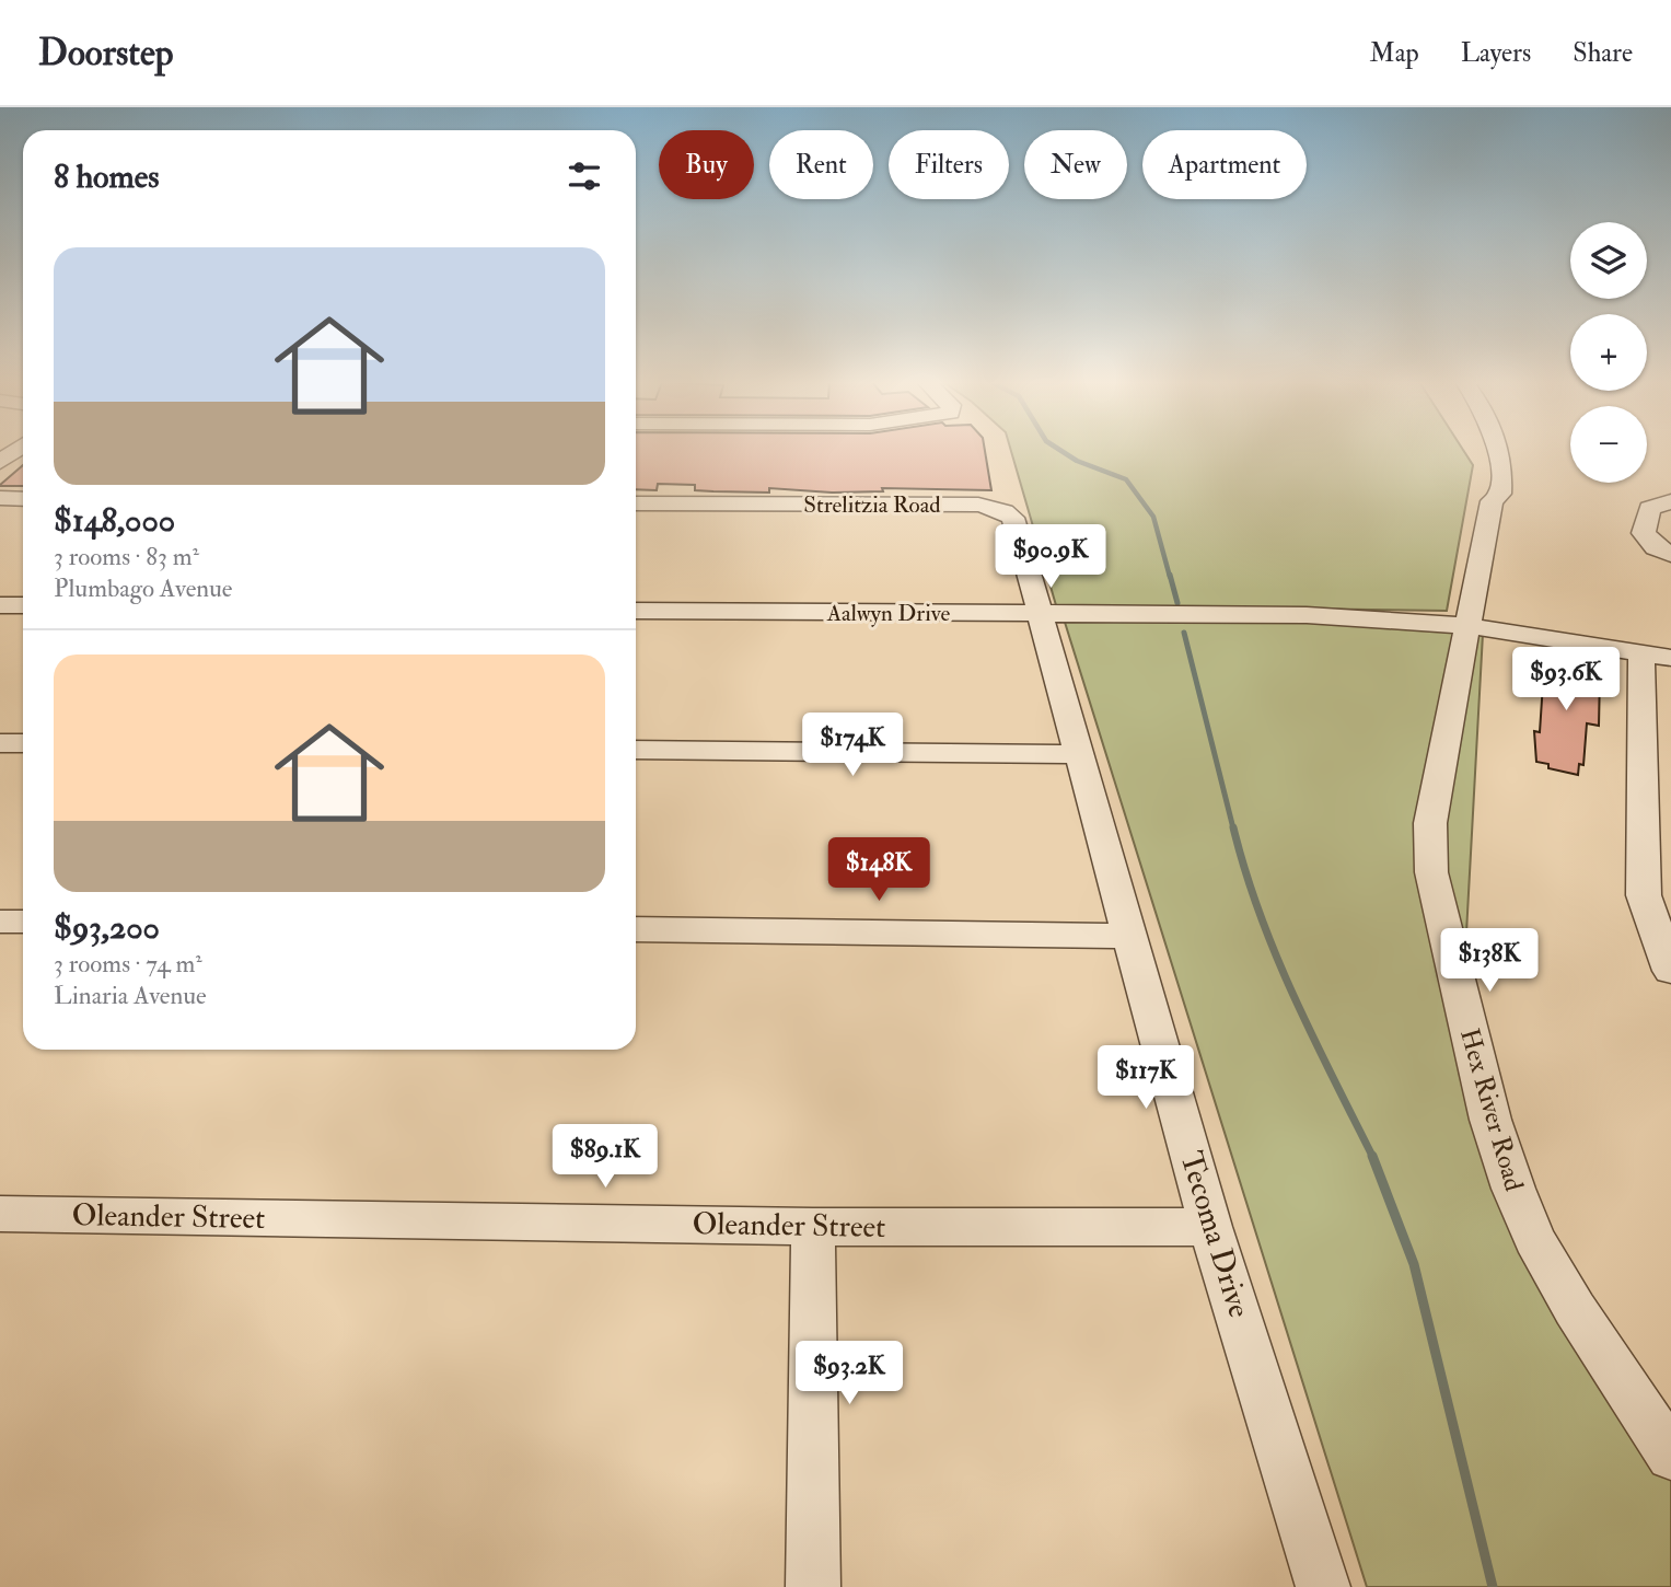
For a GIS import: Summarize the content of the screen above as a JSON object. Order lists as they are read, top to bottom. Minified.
{"streets":{"street":["Strelitzia Road","Aalwyn Drive","Hex River Road","Oleander Street","Tecoma Drive"]},"crossings":[["Strelitzia Road","Aalwyn Drive"],["Strelitzia Road","Tecoma Drive"],["Aalwyn Drive","Hex River Road"],["Aalwyn Drive","Tecoma Drive"],["Oleander Street","Tecoma Drive"]],"page":{"header":"Doorstep","nav":["Map","Layers","Share"],"chip":["Buy","Rent","Filters","New","Apartment"],"heading":"8 homes","map_buttons":["+","−"],"list":[{"name":"$148,000","note":"3 rooms · 83 m² · Plumbago Avenue"},{"name":"$93,200","note":"3 rooms · 74 m² · Linaria Avenue"}],"price":["$90.9K","$93.6K","$174K","$148K","$138K","$117K","$89.1K","$93.2K"]}}
